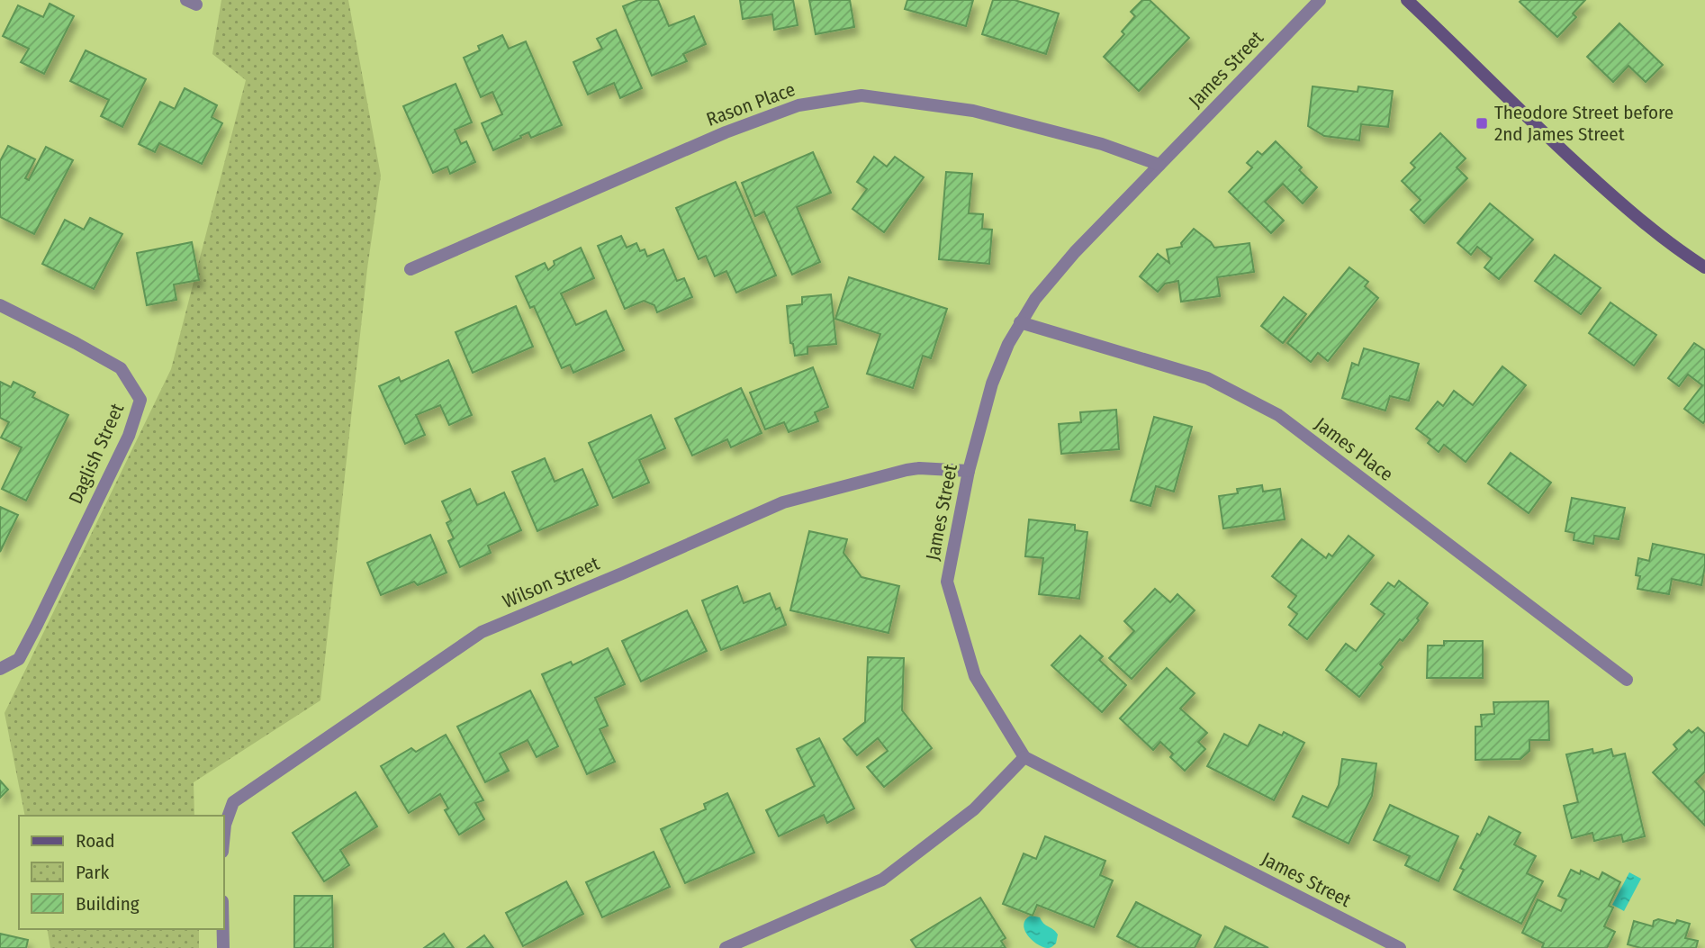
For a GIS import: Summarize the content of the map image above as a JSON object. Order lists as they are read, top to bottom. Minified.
{"streets":{"street":["James Street","Rason Place","James Place","Daglish Street","Wilson Street"]},"crossings":[["James Street","Rason Place"],["James Street","James Place"],["James Street","Wilson Street"]],"places":{"transit":["Theodore Street before 2nd James Street"]},"legend":["Road","Park","Building"]}
